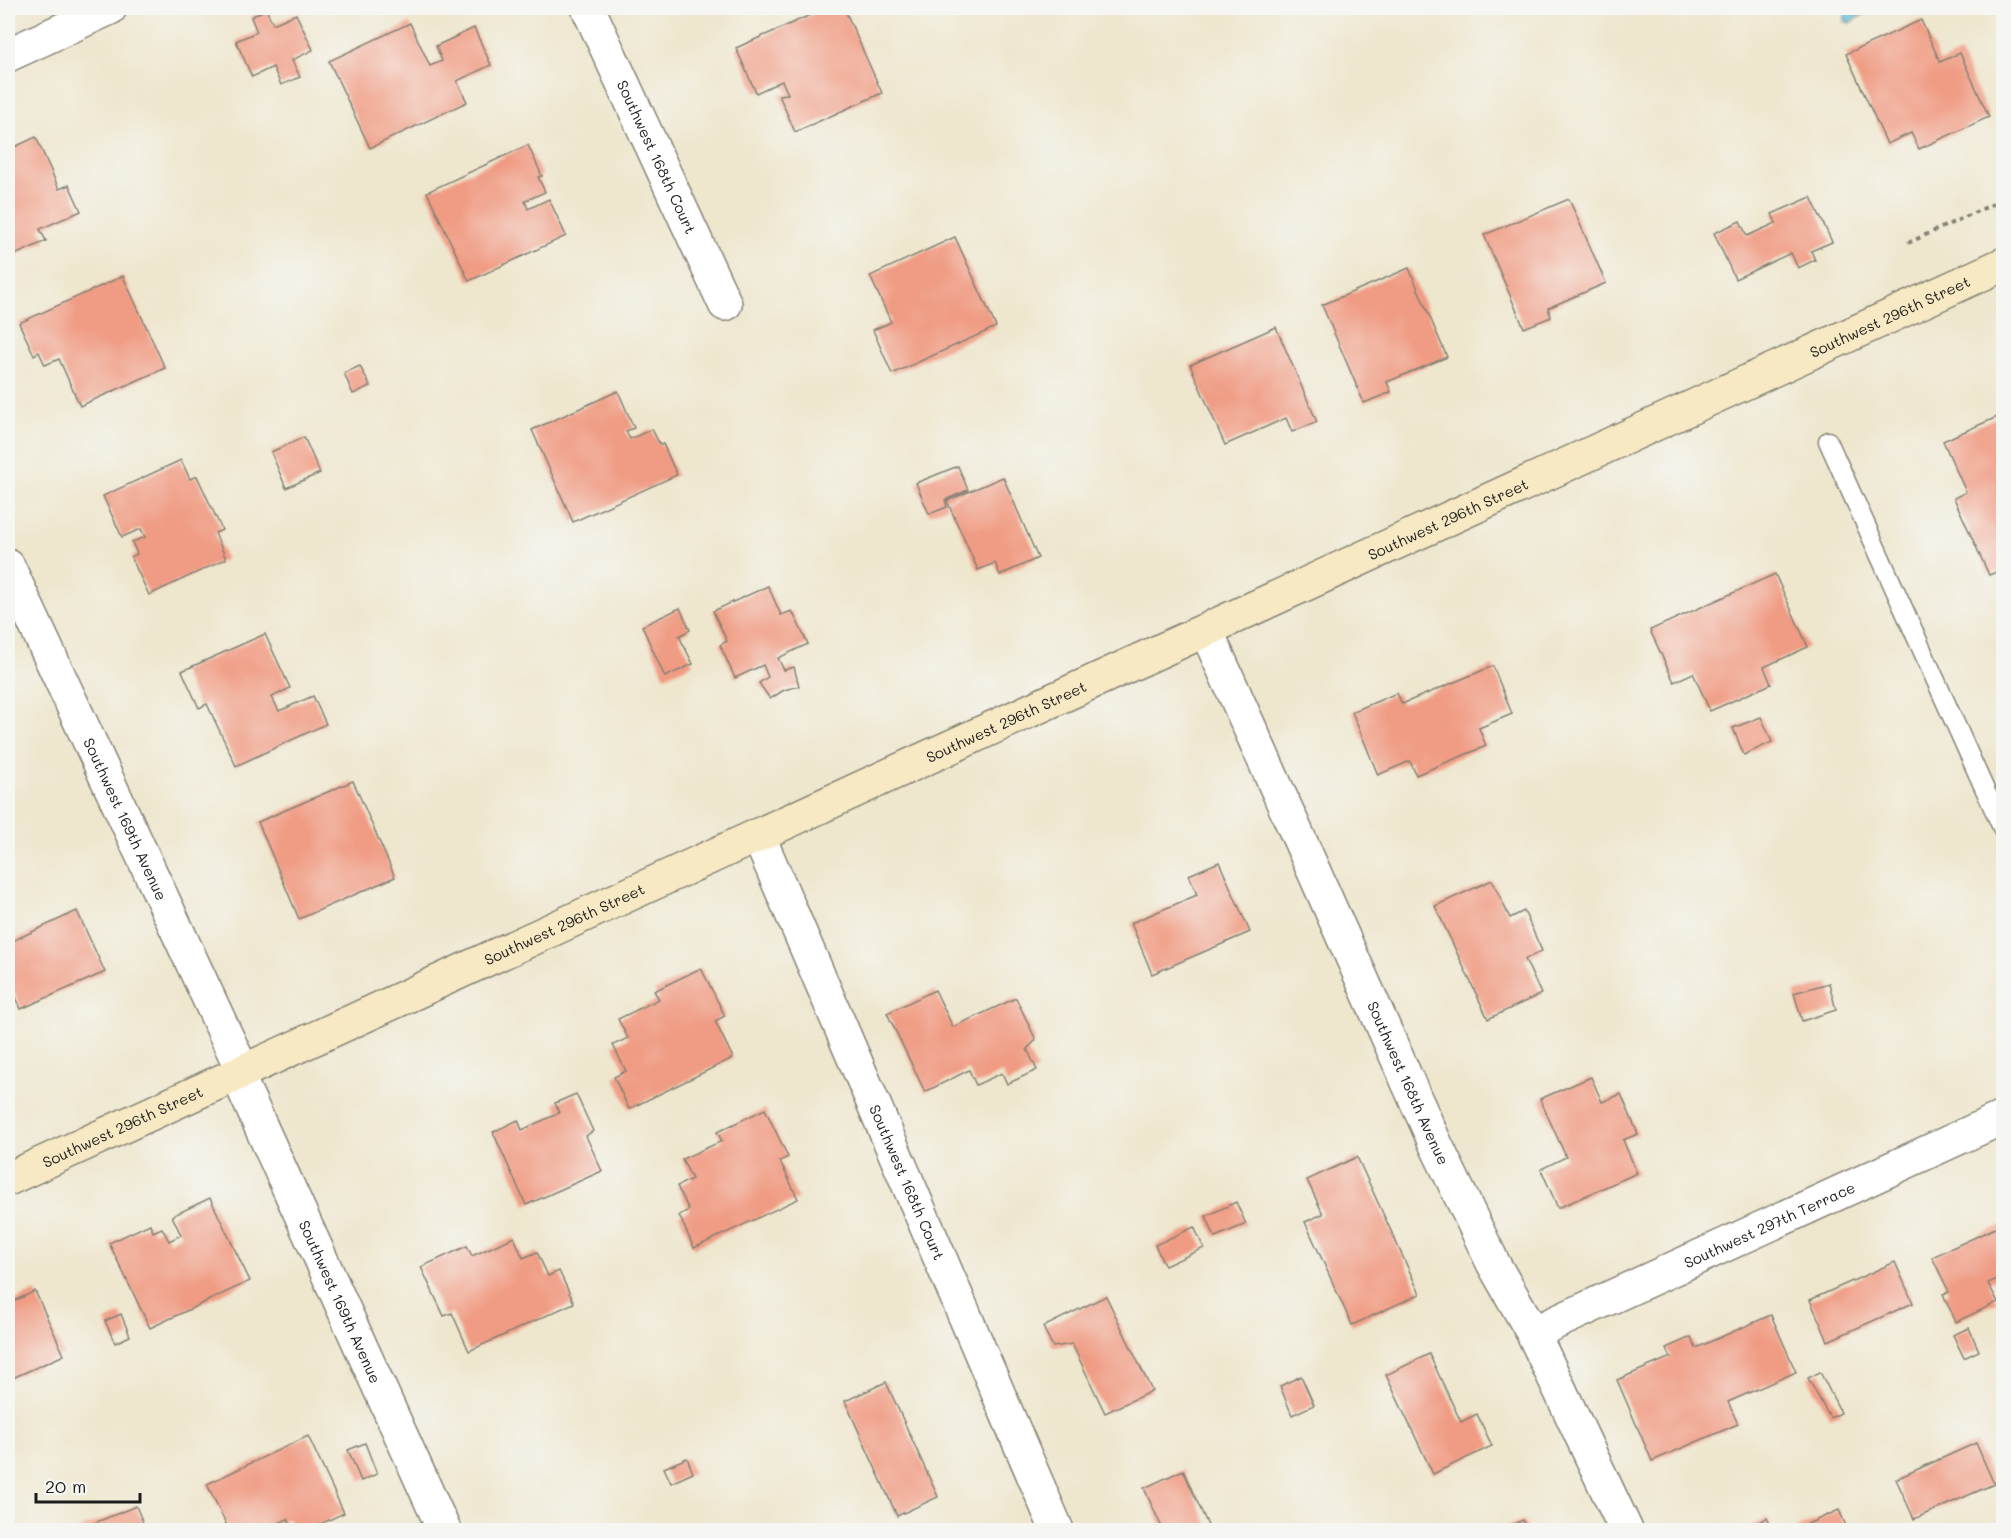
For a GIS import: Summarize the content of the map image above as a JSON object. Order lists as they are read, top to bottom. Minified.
{"streets":{"street":["Southwest 168th Court","Southwest 296th Street","Southwest 169th Avenue","Southwest 168th Avenue","Southwest 297th Terrace"]},"crossings":[["Southwest 168th Court","Southwest 296th Street"],["Southwest 296th Street","Southwest 169th Avenue"],["Southwest 296th Street","Southwest 168th Avenue"],["Southwest 168th Avenue","Southwest 297th Terrace"]],"scale_bar":"20 m"}
